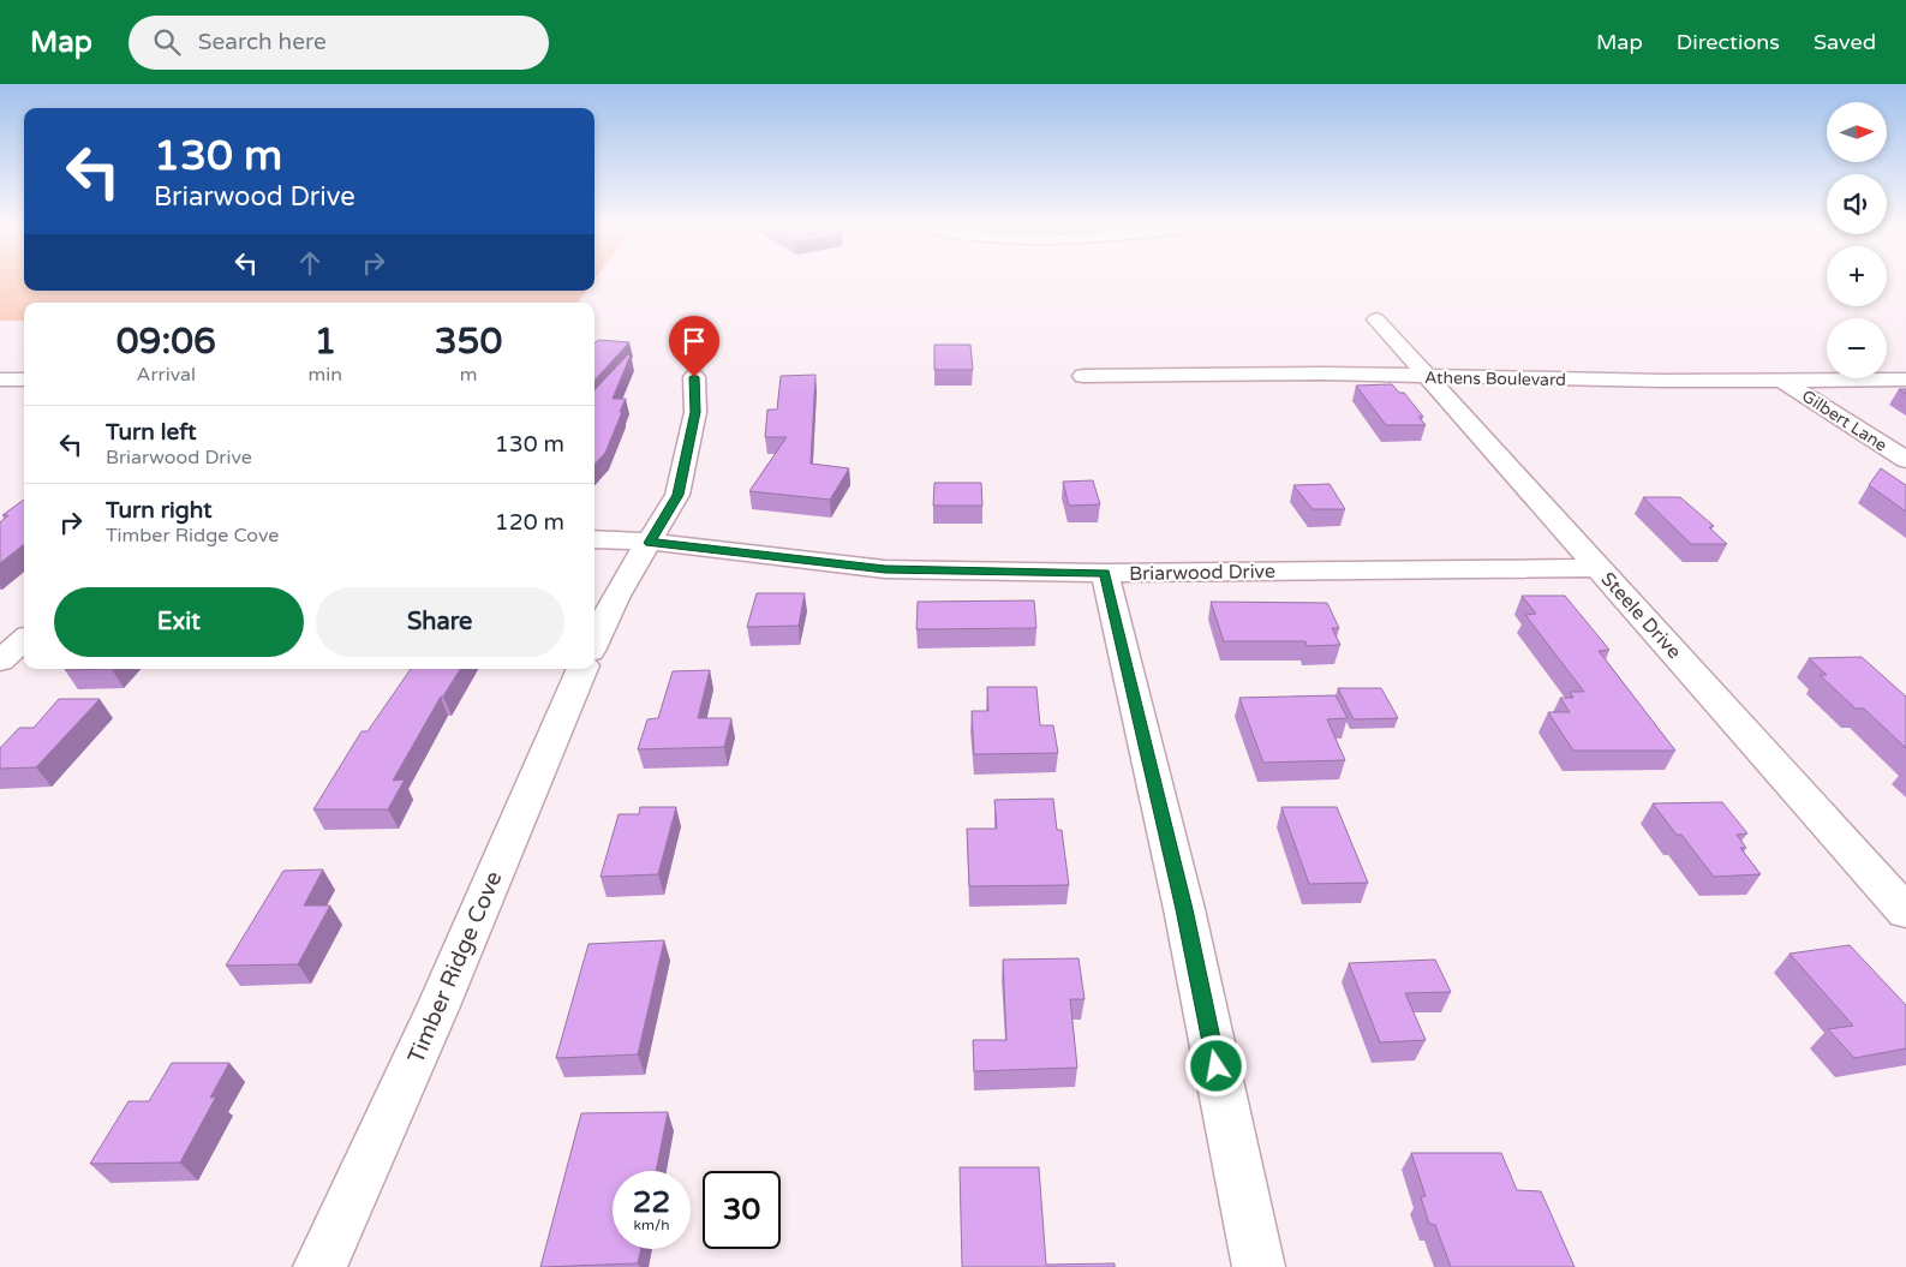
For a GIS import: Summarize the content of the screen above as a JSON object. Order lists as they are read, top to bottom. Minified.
{"streets":{"street":["Athens Boulevard","Gilbert Lane","Briarwood Drive","Steele Drive","Timber Ridge Cove"]},"crossings":[["Athens Boulevard","Gilbert Lane"],["Athens Boulevard","Steele Drive"],["Briarwood Drive","Steele Drive"]],"north":"right","page":{"header":"Map","search":"Search here","nav":["Map","Directions","Saved"],"map_buttons":["+","−"],"turn":["130 m","Briarwood Drive"],"eta":["09:06","Arrival","1","min","350","m"],"list":[{"name":"Turn left","note":"Briarwood Drive","value":"130 m"},{"name":"Turn right","note":"Timber Ridge Cove","value":"120 m"}],"buttons":["Exit","Share"],"speed":"22 km/h","limit":"30"}}
